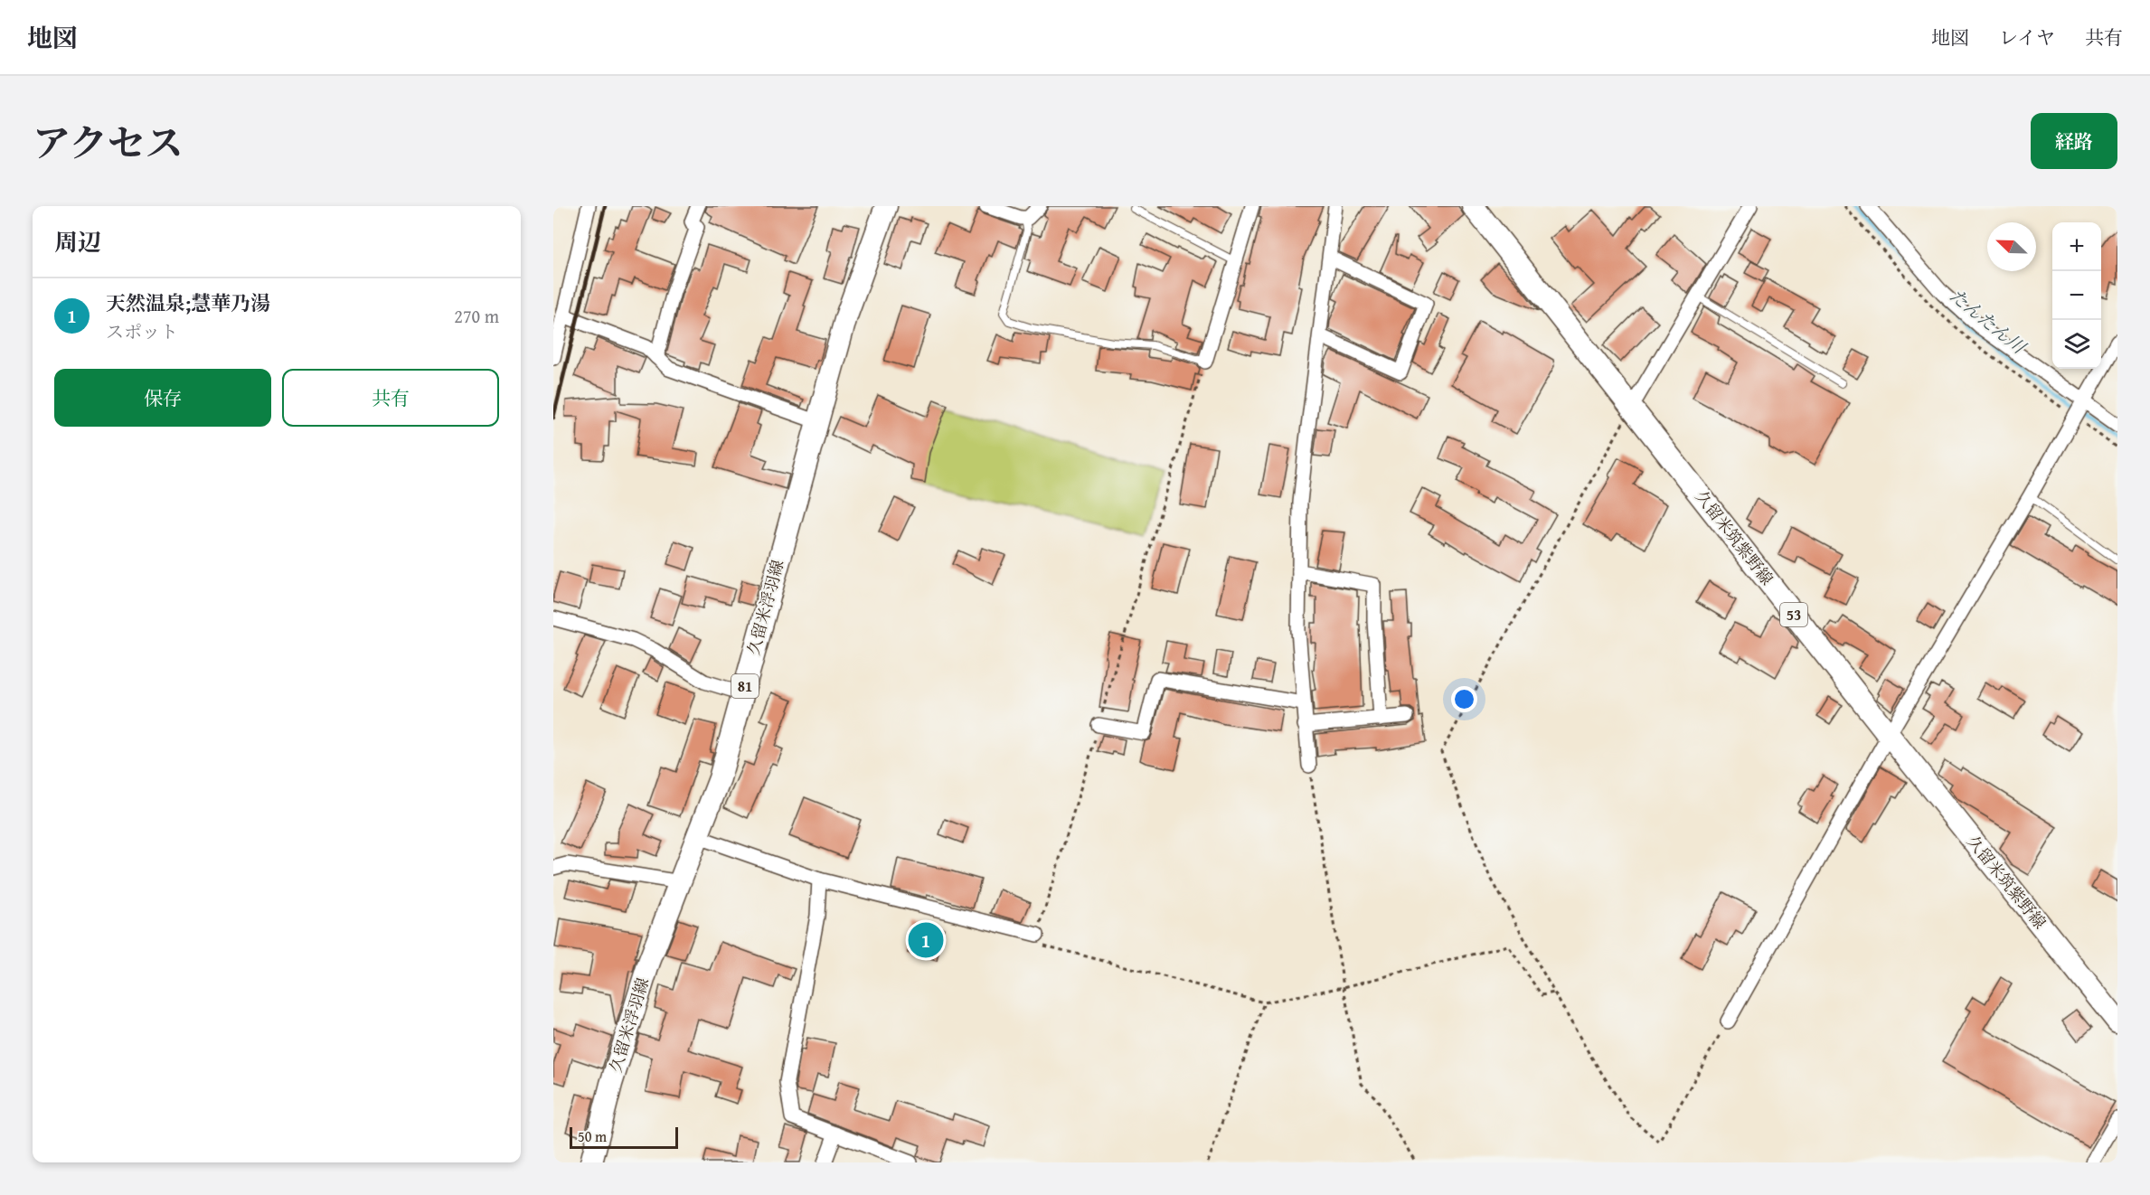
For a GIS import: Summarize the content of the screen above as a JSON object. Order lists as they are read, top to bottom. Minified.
{"streets":{"main road":["久留米筑紫野線","久留米浮羽線","53","81"]},"water":["たんたん川"],"scale_bar":"50 m","north":"top left","page":{"header":"地図","nav":["地図","レイヤ","共有"],"title":"アクセス","buttons":["経路",["保存","共有"]],"heading":"周辺","map_buttons":["+","−"],"list":[{"mark":"1","name":"天然温泉;慧華乃湯","note":"スポット","value":"270 m"}],"pins":"1","scale":"50 m"}}
